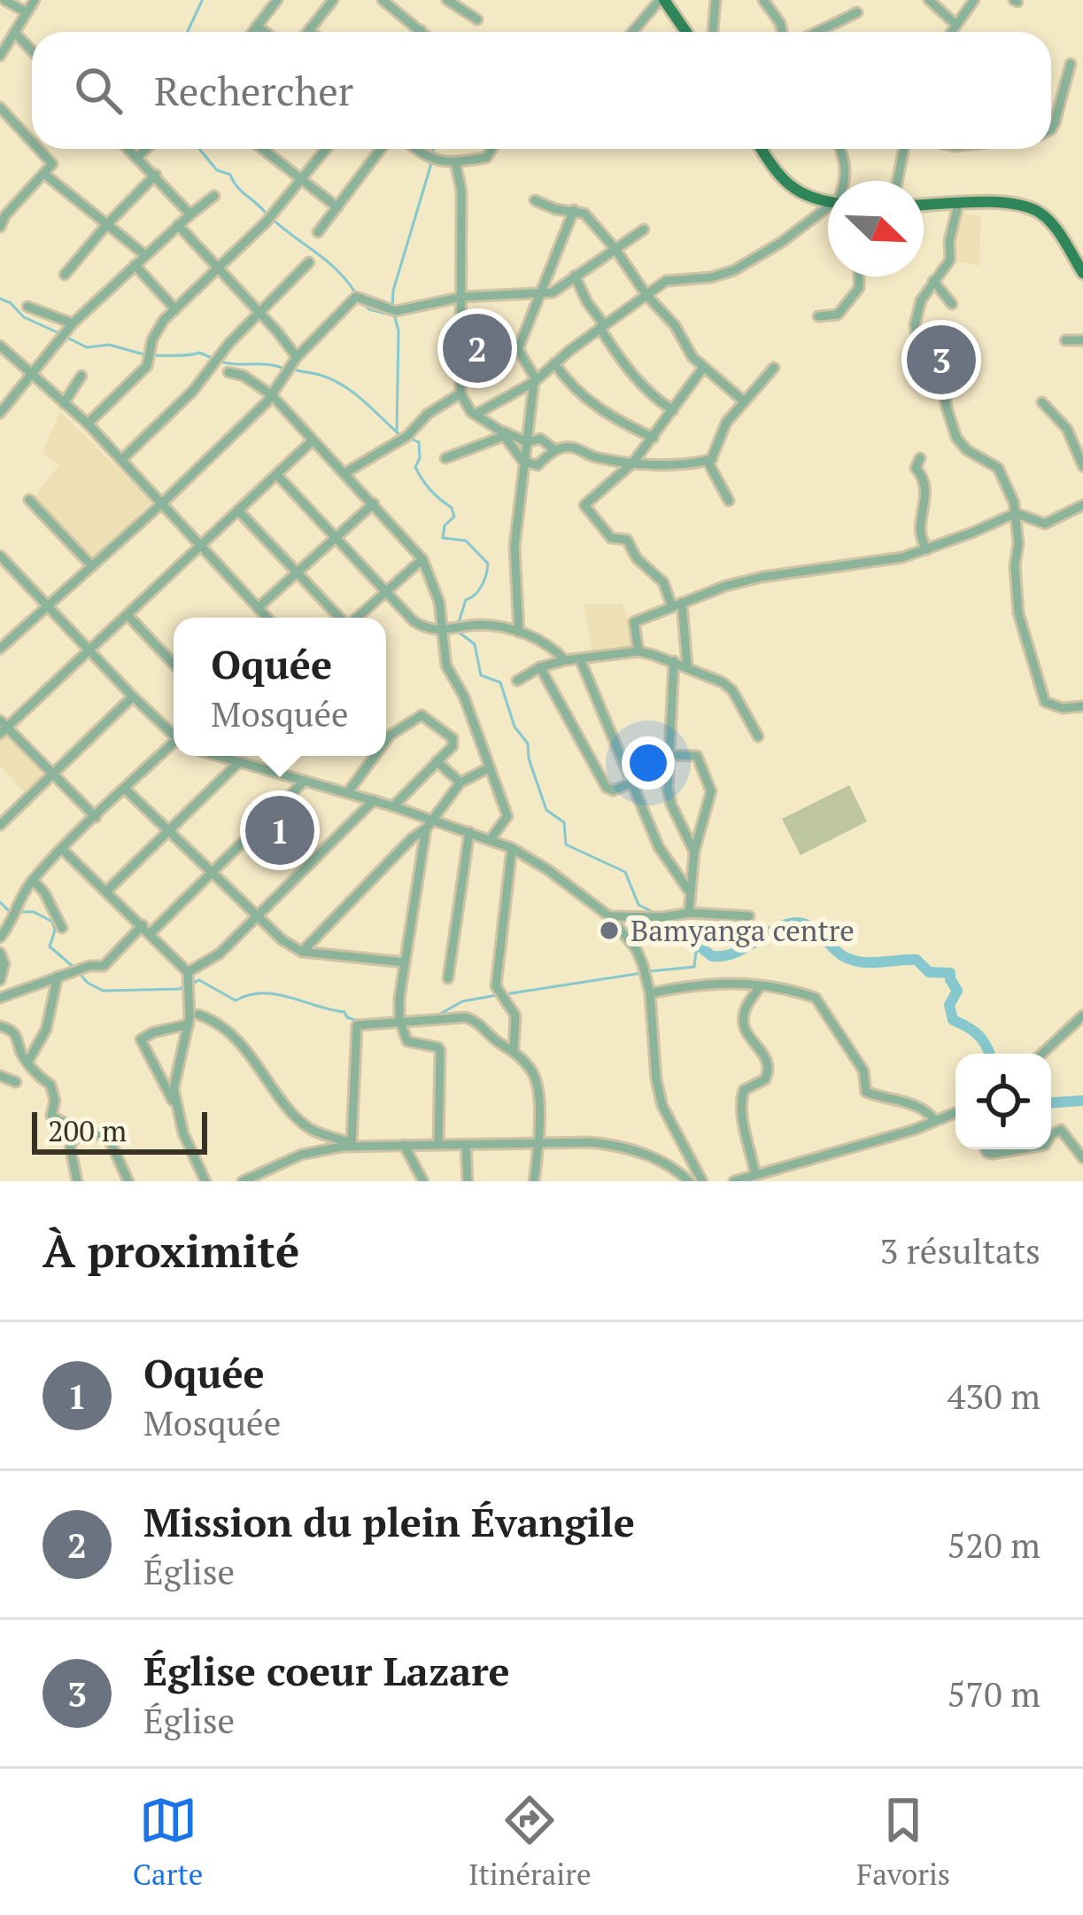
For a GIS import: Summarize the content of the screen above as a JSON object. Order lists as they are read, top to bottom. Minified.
{"places":["Bamyanga centre"],"scale_bar":"200 m","north":"bottom right","page":{"search":"Rechercher","pins":["2","3","1"],"popup":["Oquée","Mosquée"],"scale":"200 m","heading":["À proximité","3 résultats"],"list":[{"mark":"1","name":"Oquée","note":"Mosquée","value":"430 m"},{"mark":"2","name":"Mission du plein Évangile","note":"Église","value":"520 m"},{"mark":"3","name":"Église coeur Lazare","note":"Église","value":"570 m"}],"nav":["Carte","Itinéraire","Favoris"]}}
